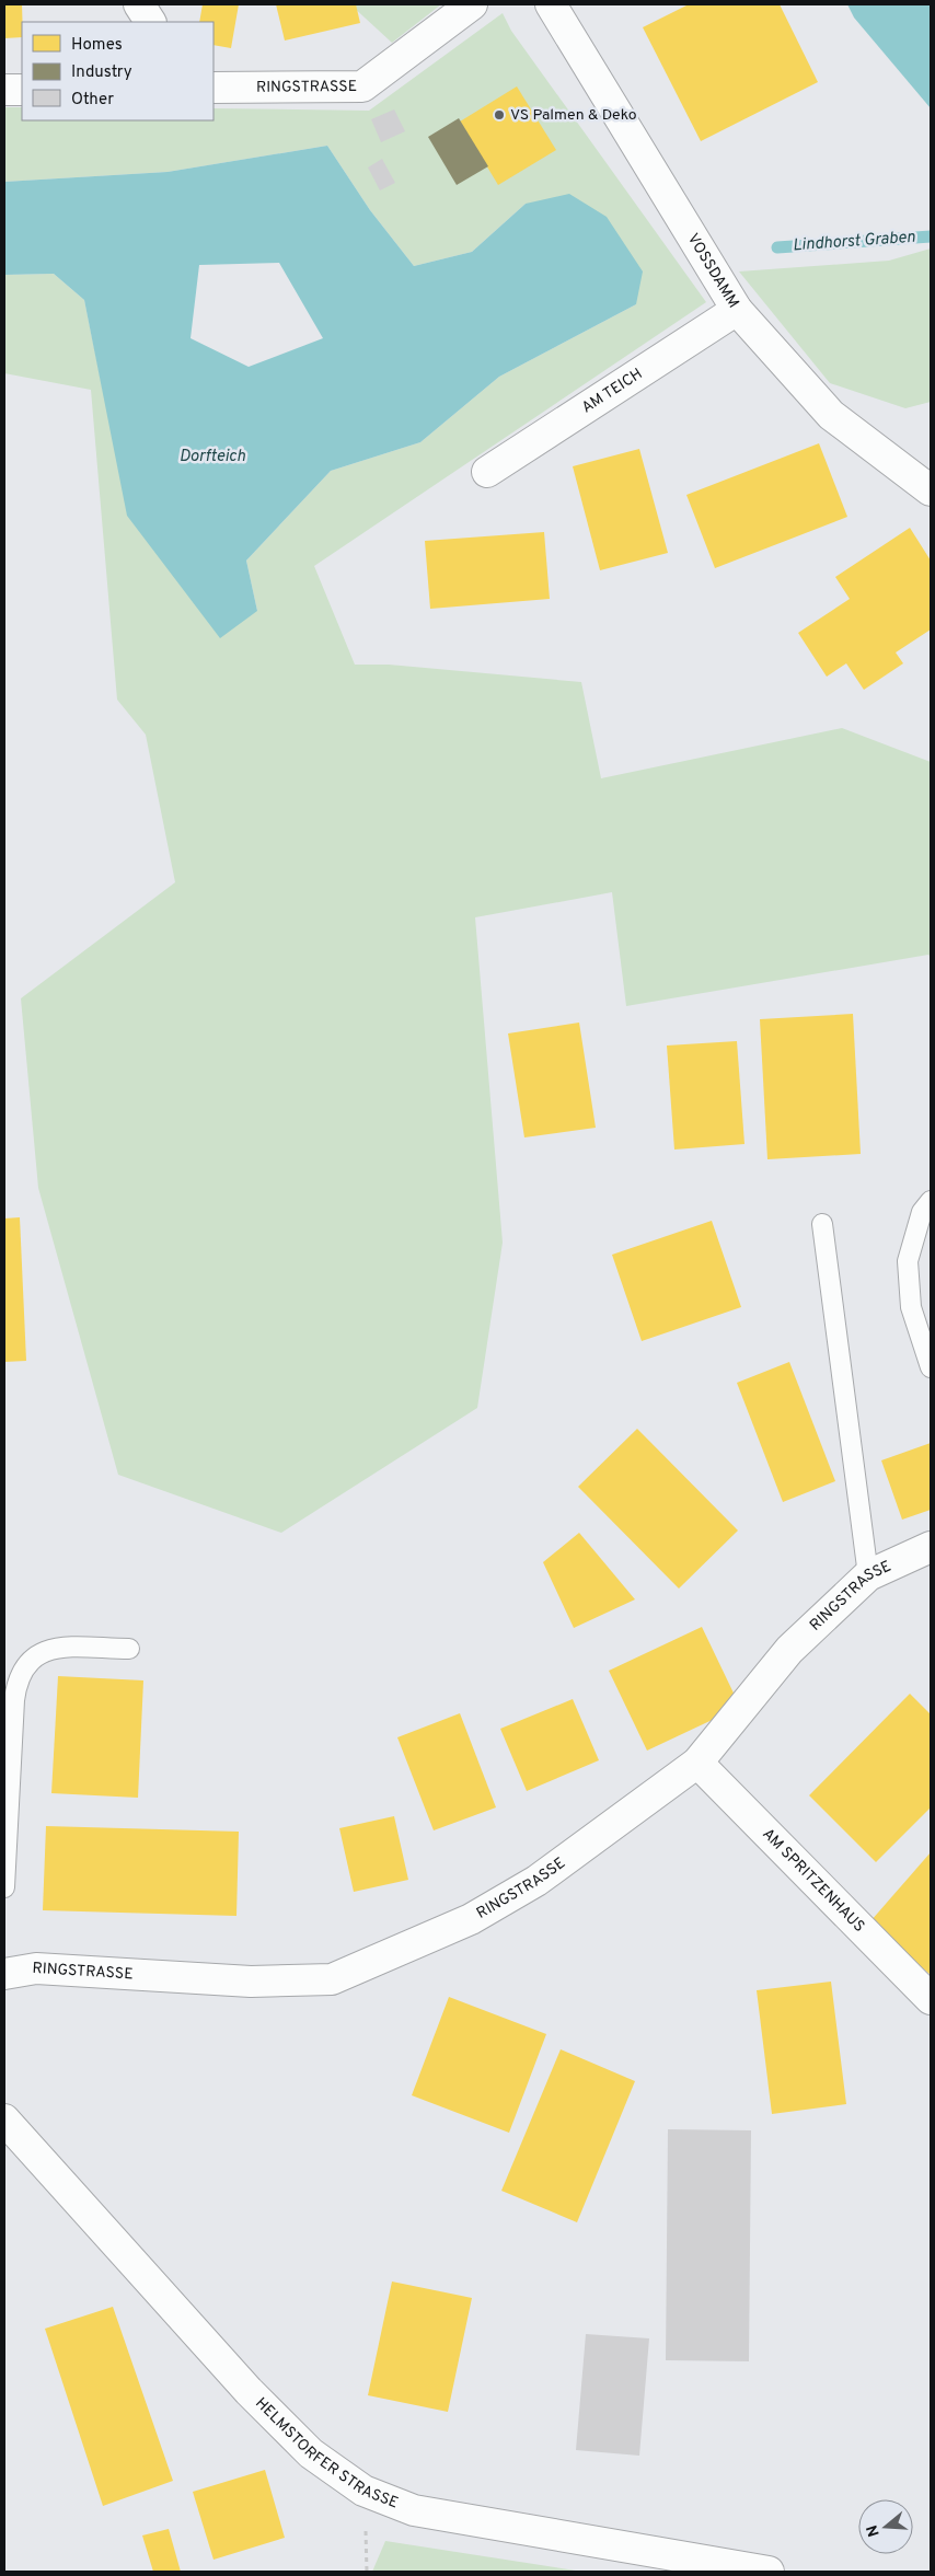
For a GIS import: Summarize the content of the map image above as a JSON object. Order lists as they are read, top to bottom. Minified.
{"streets":{"street":["RINGSTRASSE","VOSSDAMM","AM TEICH","AM SPRITZENHAUS","HELMSTORFER STRASSE"]},"crossings":[["RINGSTRASSE","AM SPRITZENHAUS"],["VOSSDAMM","AM TEICH"]],"water":["Lindhorst Graben","Dorfteich"],"places":["VS Palmen & Deko"],"legend":["Homes","Industry","Other"],"north":"left"}
